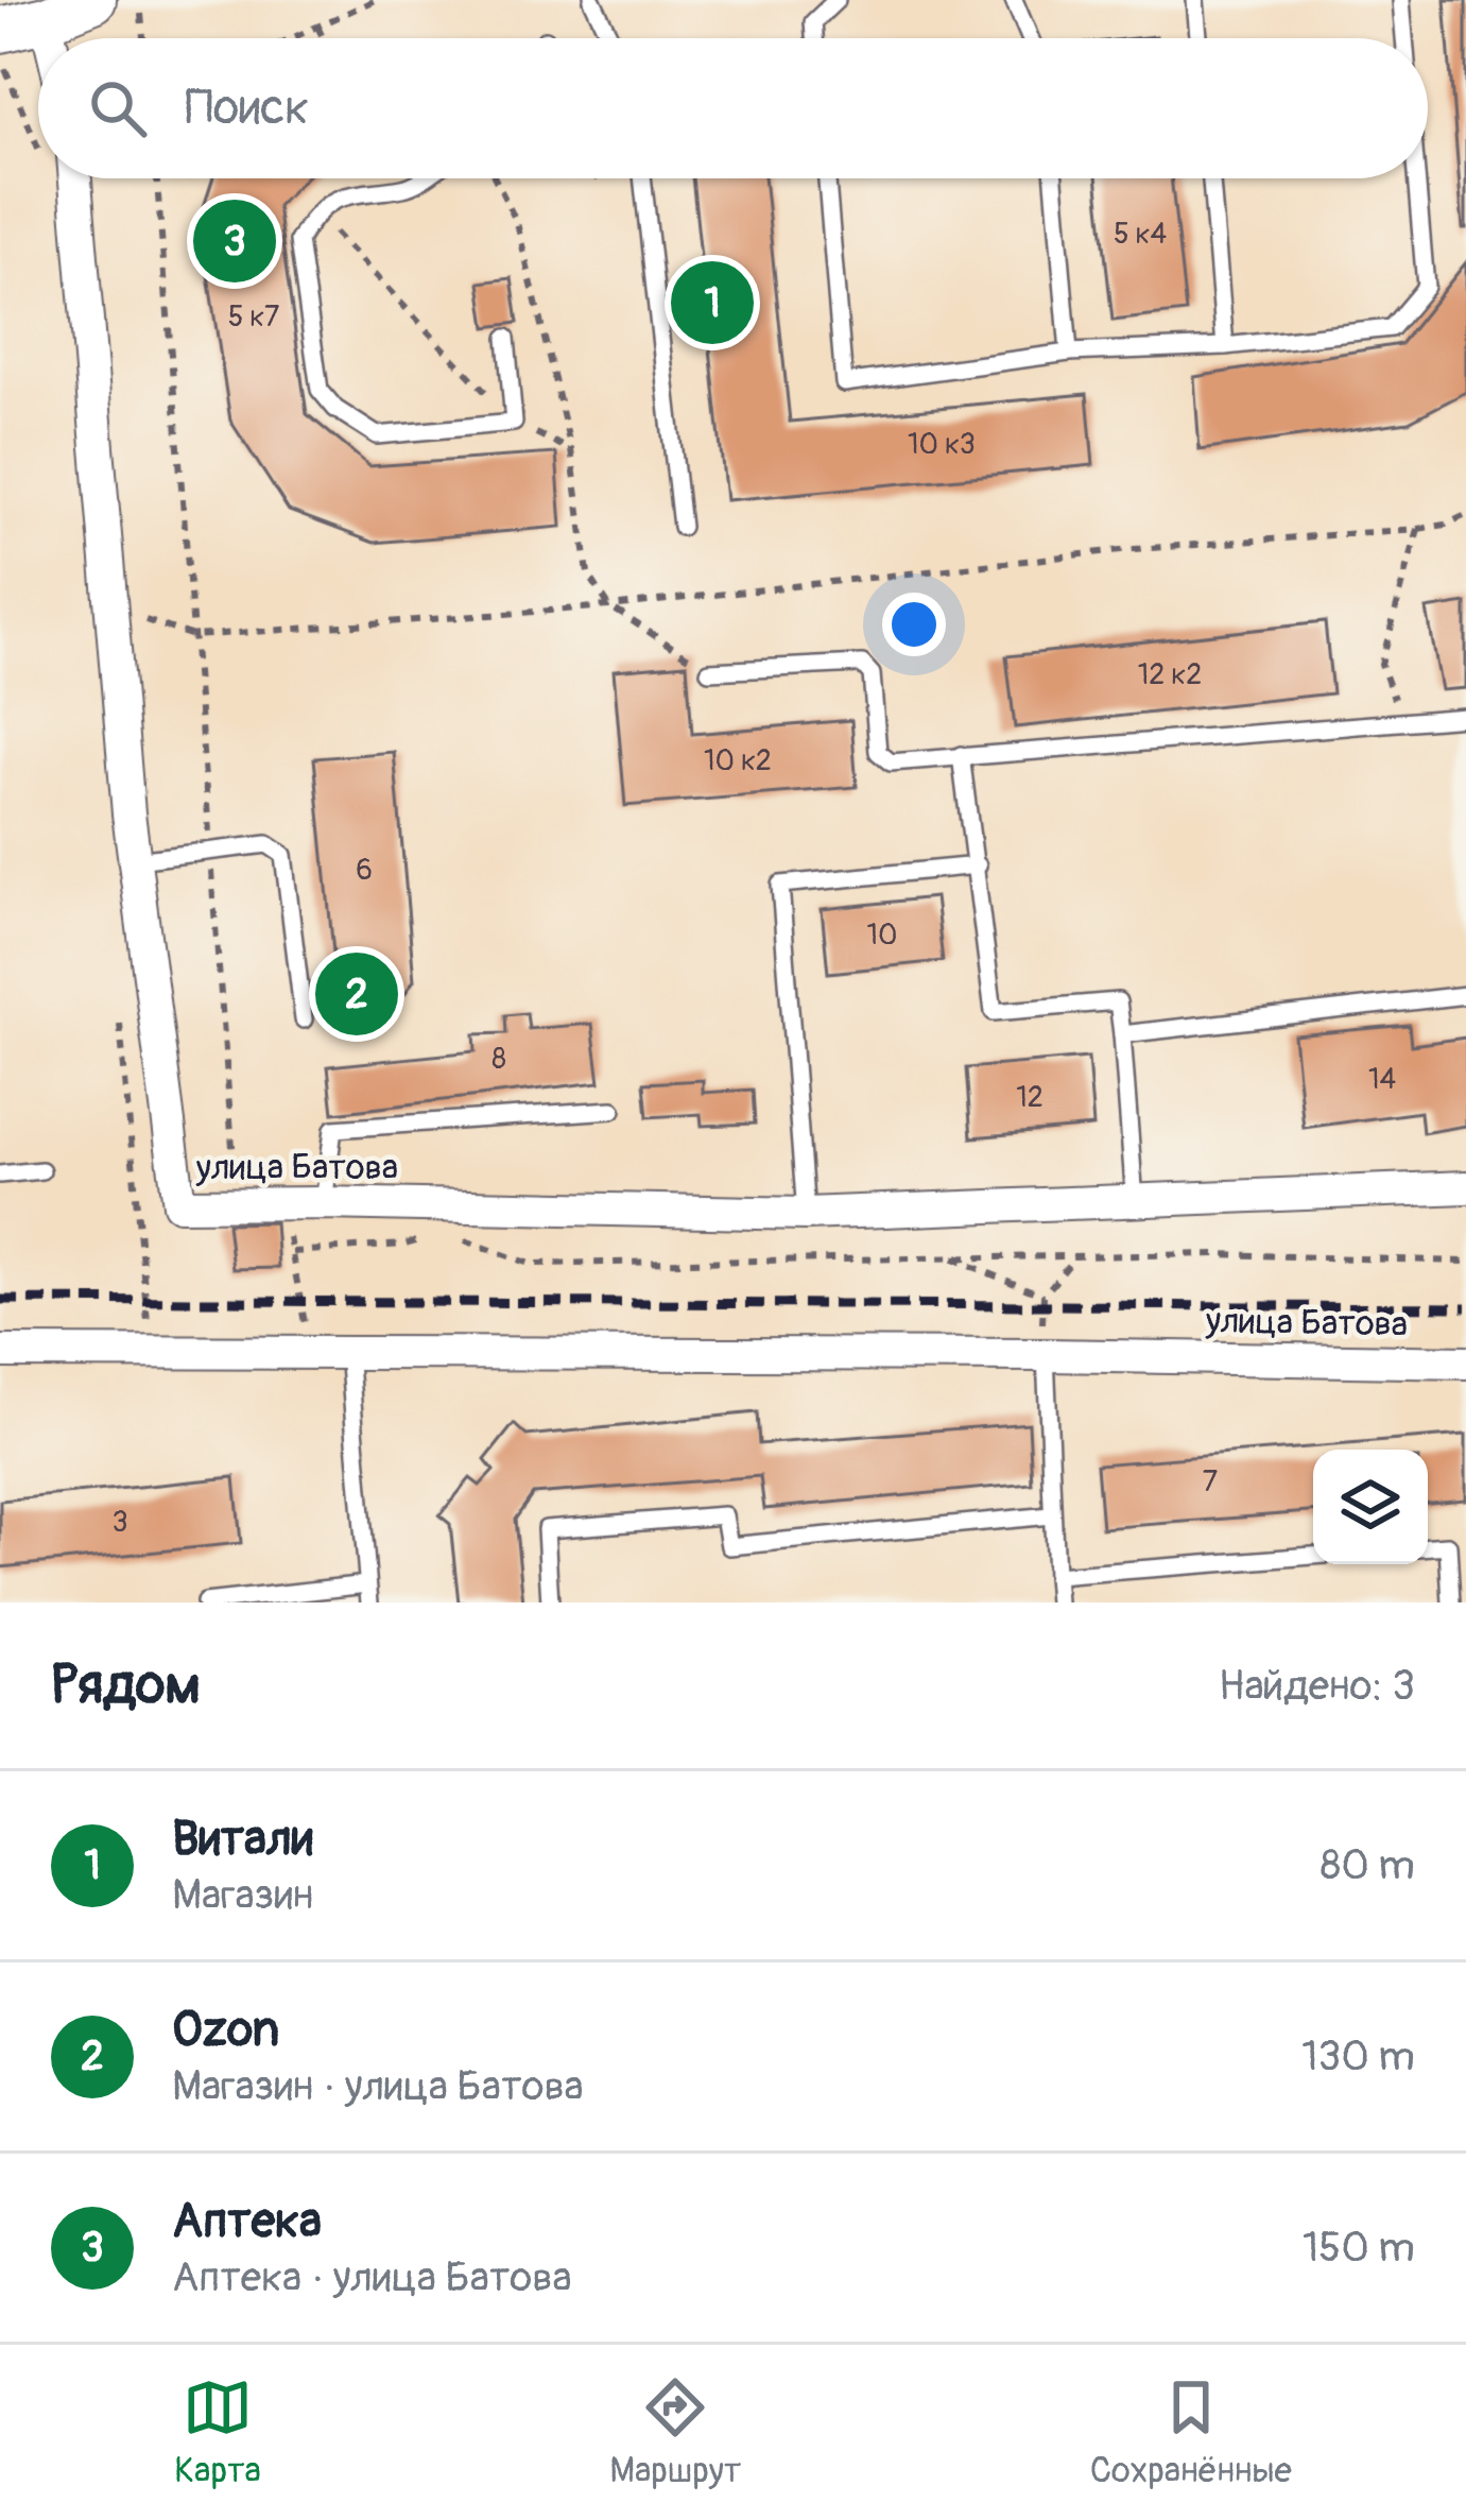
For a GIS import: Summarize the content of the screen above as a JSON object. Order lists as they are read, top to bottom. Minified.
{"streets":{"street":["улица Батова"]},"house_numbers":["5 к4","5 к7","10 к3","12 к2","10 к2","6","10","8","14","12","7","3"],"page":{"search":"Поиск","pins":["3","1","2"],"heading":["Рядом","Найдено: 3"],"list":[{"mark":"1","name":"Витали","note":"Магазин","value":"80 m"},{"mark":"2","name":"Ozon","note":"Магазин · улица Батова","value":"130 m"},{"mark":"3","name":"Аптека","note":"Аптека · улица Батова","value":"150 m"}],"nav":["Карта","Маршрут","Сохранённые"]}}
